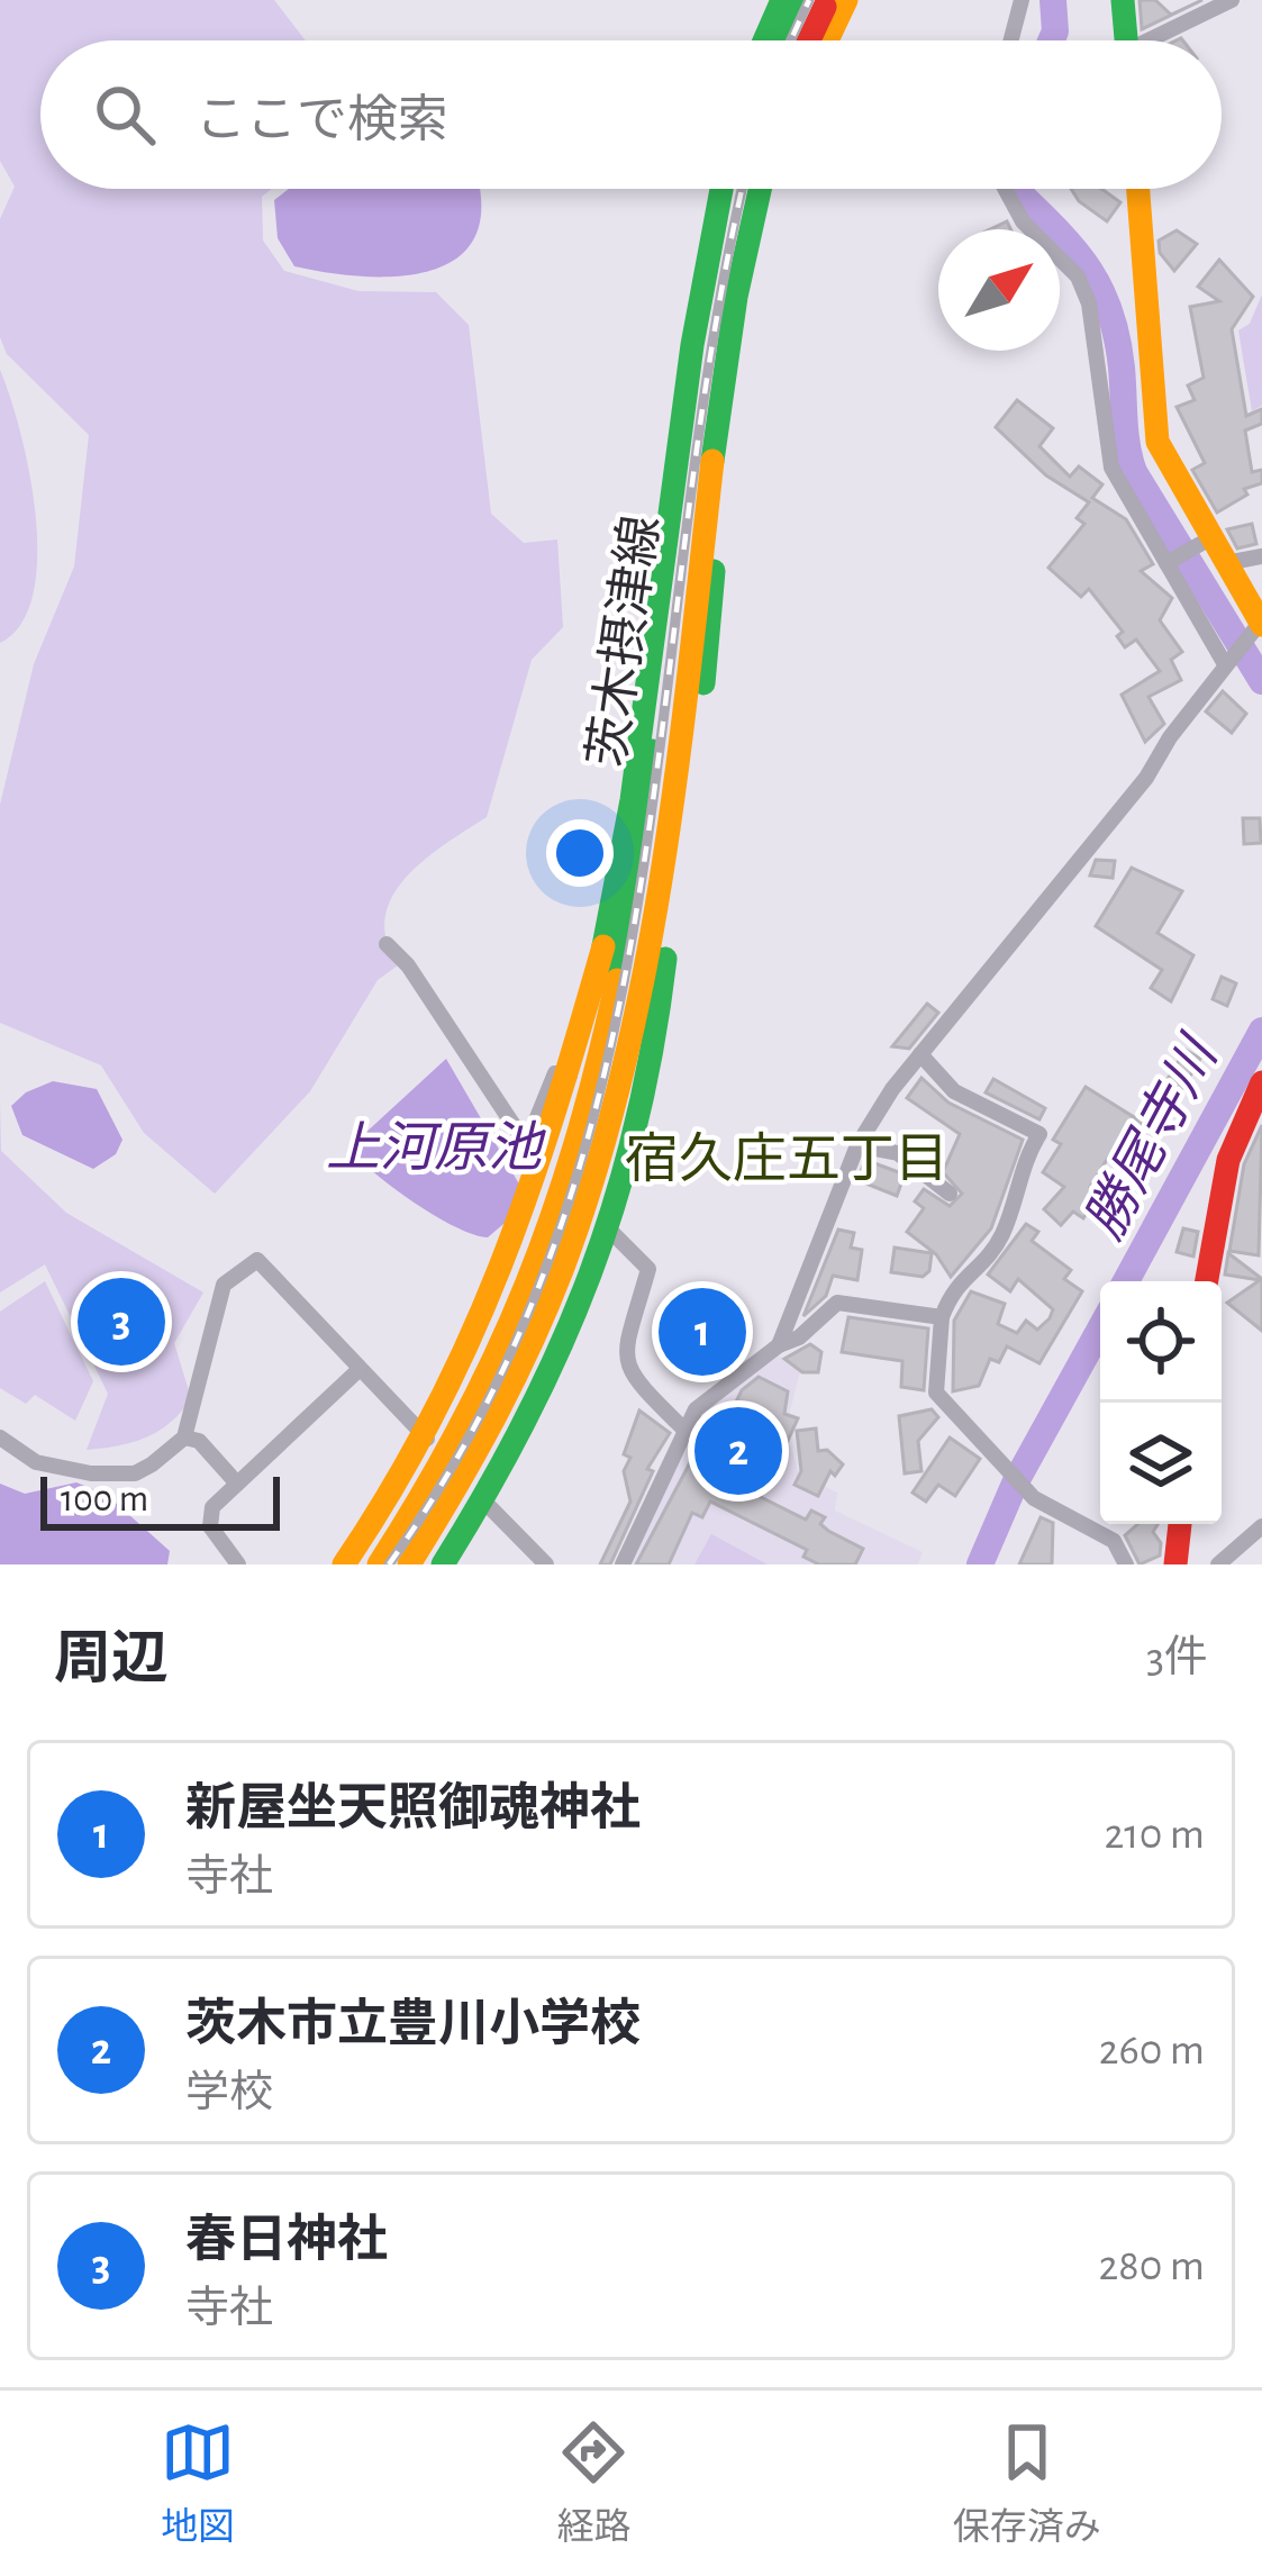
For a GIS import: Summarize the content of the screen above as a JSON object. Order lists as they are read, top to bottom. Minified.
{"streets":{"main road":["茨木摂津線"]},"districts":["宿久庄五丁目"],"water":["勝尾寺川","上河原池"],"scale_bar":"100 m","north":"top right","page":{"search":"ここで検索","pins":["3","1","2"],"scale":"100 m","heading":["周辺","3件"],"list":[{"mark":"1","name":"新屋坐天照御魂神社","note":"寺社","value":"210 m"},{"mark":"2","name":"茨木市立豊川小学校","note":"学校","value":"260 m"},{"mark":"3","name":"春日神社","note":"寺社","value":"280 m"}],"nav":["地図","経路","保存済み"]}}
